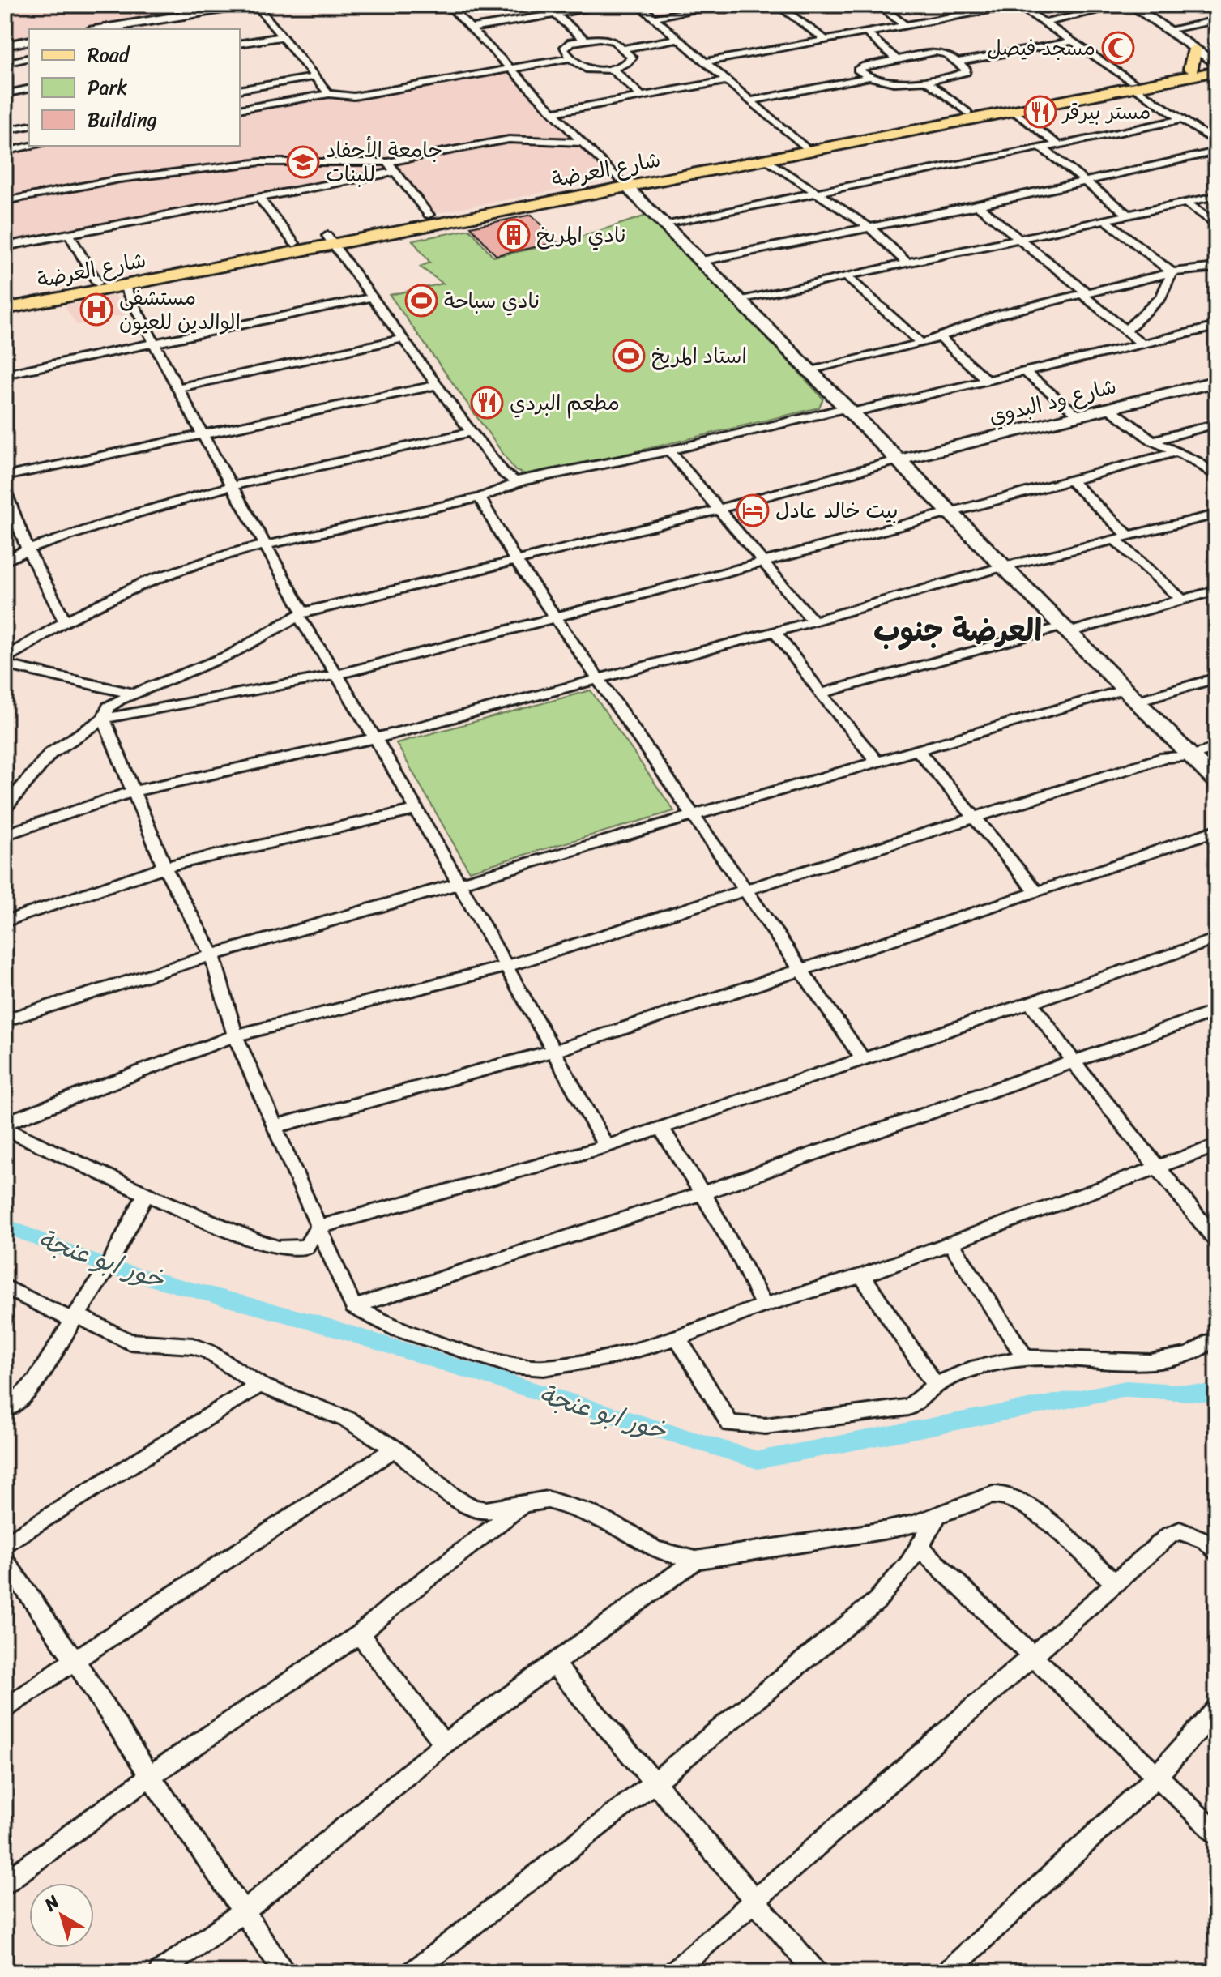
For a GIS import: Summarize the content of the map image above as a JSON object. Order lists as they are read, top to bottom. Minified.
{"streets":{"main road":["شارع العرضة"],"street":["شارع ود البدوي"]},"districts":["العرضة جنوب"],"water":["خور ابو عنجة"],"places":{"mosque":["مسجد فيصل"],"restaurant":["مستر بيرقر","مطعم البردي"],"school or university":["جامعة الأحفاد للبنات"],"building":["نادي المريخ"],"sports":["نادي سباحة","استاد المريخ"],"hospital":["مستشفى الوالدين للعيون"],"hotel":["بيت خالد عادل"]},"legend":["Road","Park","Building"],"north":"top left"}
